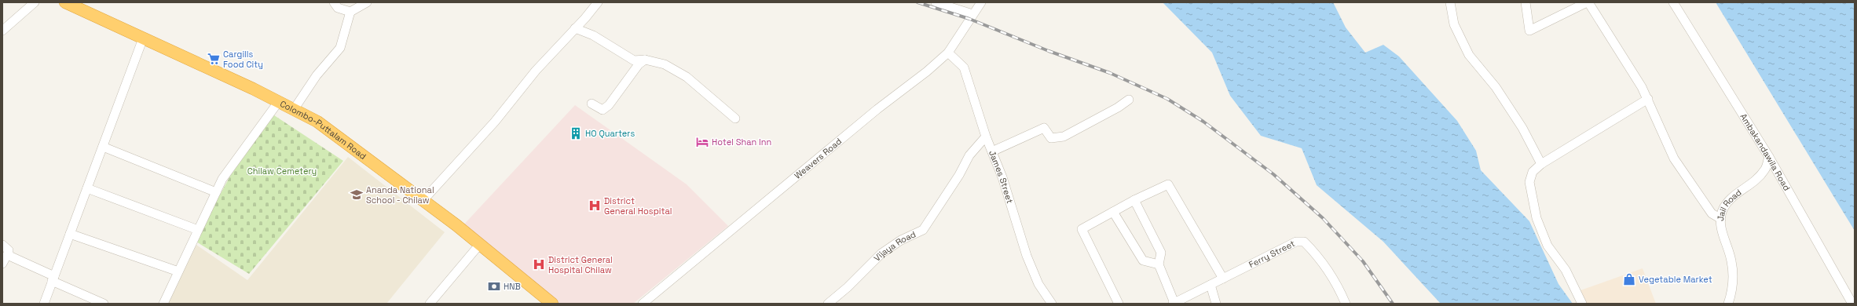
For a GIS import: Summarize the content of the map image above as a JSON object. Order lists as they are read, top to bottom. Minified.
{"streets":{"highway":["Colombo-Puttalam Road"],"street":["Ambakandawila Road","Weavers Road","James Street","Jail Road","Vijaya Road","Ferry Street"]},"crossings":[["Ambakandawila Road","Jail Road"],["Weavers Road","James Street"],["James Street","Vijaya Road"]],"parks":["Chilaw Cemetery"],"places":{"supermarket":["Cargills Food City"],"building":["HO Quarters"],"hotel":["Hotel Shan Inn"],"school or university":["Ananda National School - Chilaw"],"hospital":["District General Hospital","District General Hospital Chilaw"],"shop":["Vegetable Market"],"bank":["HNB"]}}
